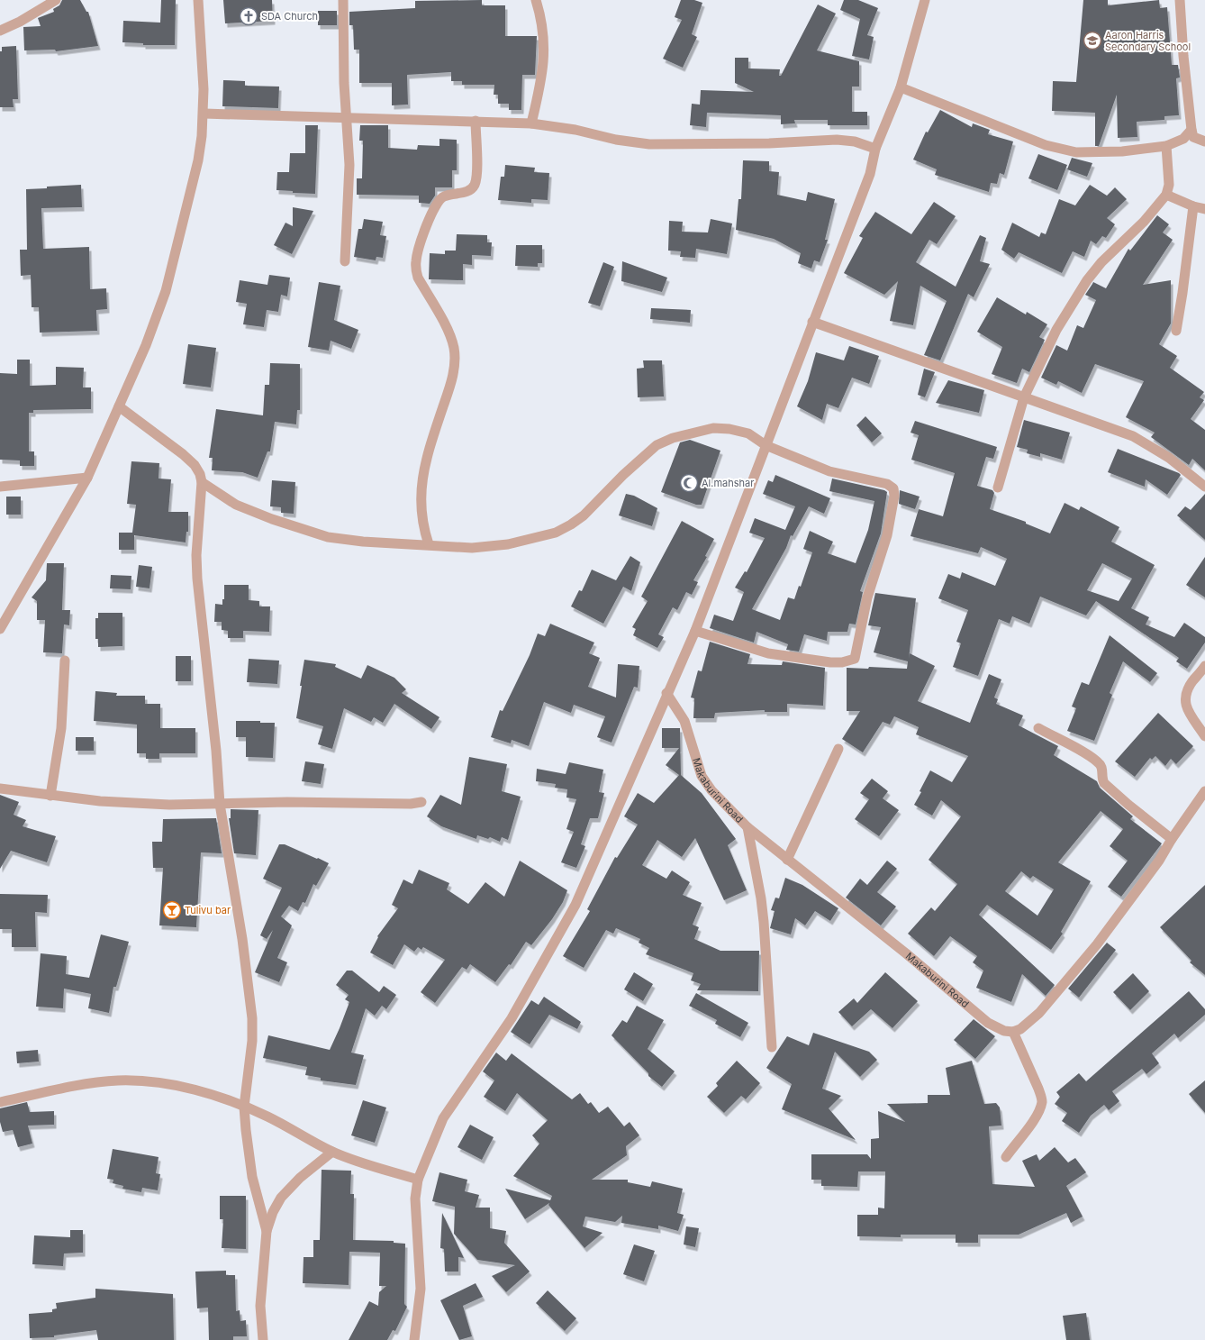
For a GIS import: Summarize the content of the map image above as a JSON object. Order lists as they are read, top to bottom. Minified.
{"streets":{"street":["Makaburini Road"]},"places":{"church":["SDA Church"],"school or university":["Aaron Harris Secondary School"],"mosque":["Al.mahshar"],"bar":["Tulivu bar"]}}
